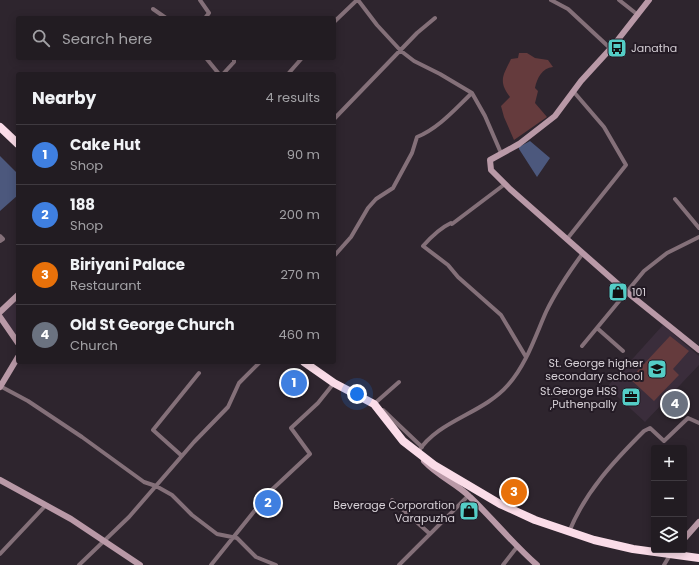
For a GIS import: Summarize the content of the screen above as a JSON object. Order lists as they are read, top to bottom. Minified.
{"places":{"bus stop":["Janatha"],"shop":["101","Beverage Corporation Varapuzha"],"school or university":["St. George higher secondary school"],"office":["St.George HSS ,Puthenpally"]},"page":{"search":"Search here","heading":["Nearby","4 results"],"list":[{"mark":"1","name":"Cake Hut","note":"Shop","value":"90 m"},{"mark":"2","name":"188","note":"Shop","value":"200 m"},{"mark":"3","name":"Biriyani Palace","note":"Restaurant","value":"270 m"},{"mark":"4","name":"Old St George Church","note":"Church","value":"460 m"}],"pins":["1","4","3","2"],"map_buttons":["+","−"]}}
